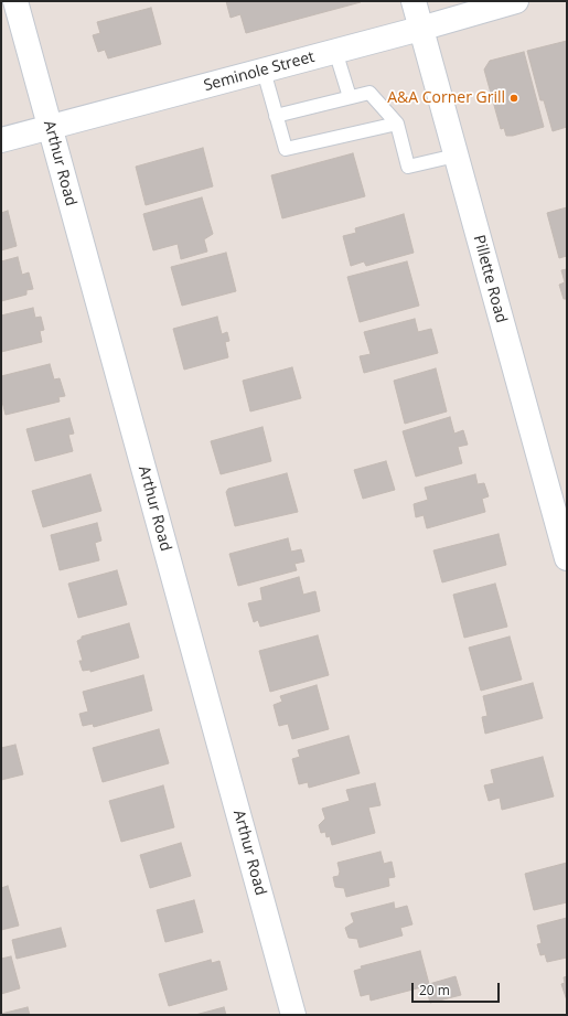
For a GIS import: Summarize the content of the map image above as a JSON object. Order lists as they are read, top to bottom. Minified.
{"streets":{"street":["Seminole Street","Arthur Road","Pillette Road"]},"crossings":[["Seminole Street","Arthur Road"],["Seminole Street","Pillette Road"]],"places":["A&A Corner Grill"],"scale_bar":"20 m"}
